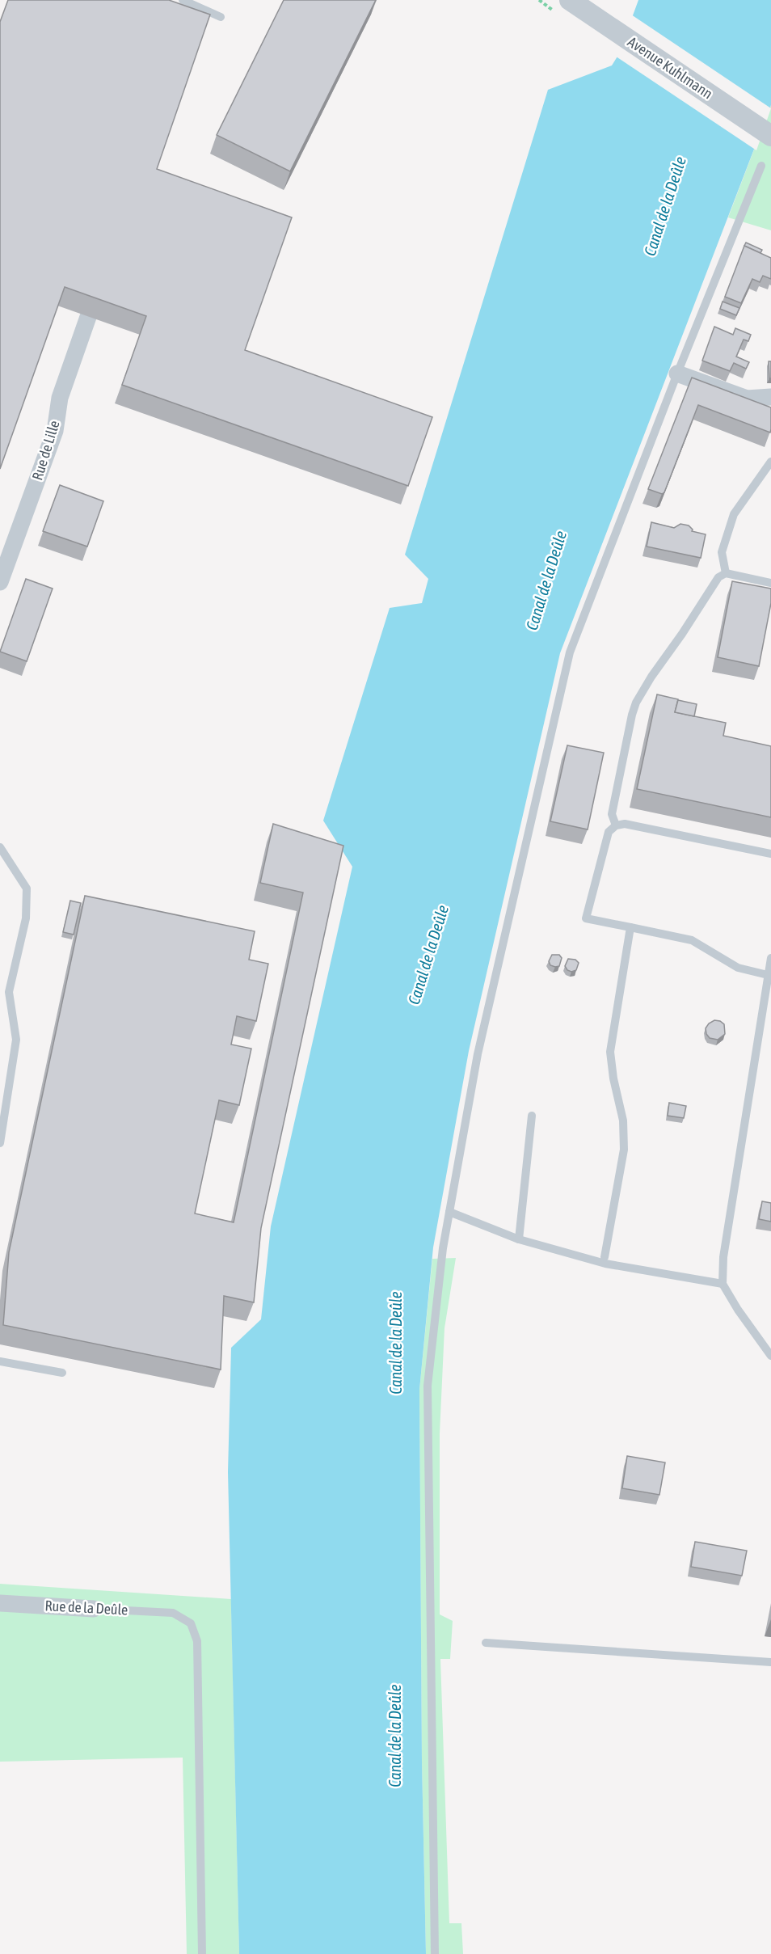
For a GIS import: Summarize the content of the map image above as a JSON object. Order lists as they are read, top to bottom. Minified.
{"streets":{"street":["Avenue Kuhlmann","Rue de Lille","Rue de la Deûle"]},"water":["Canal de la Deûle"]}
